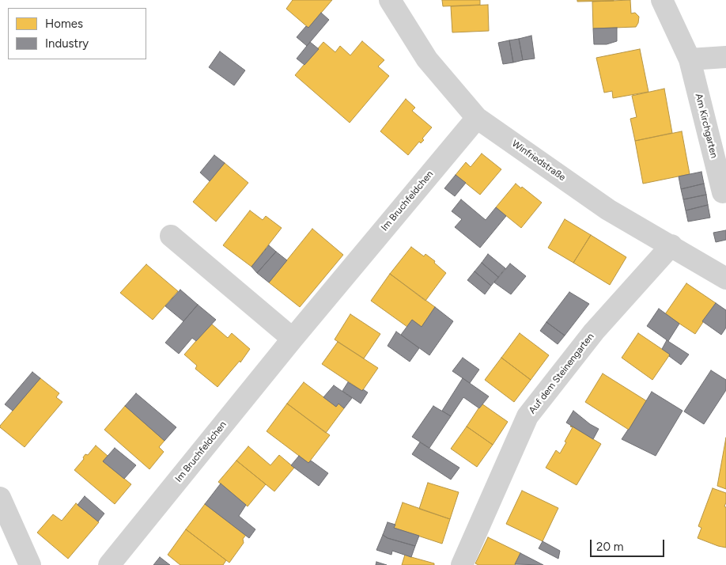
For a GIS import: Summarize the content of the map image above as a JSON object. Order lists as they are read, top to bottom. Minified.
{"streets":{"street":["Am Kirchgarten","Winfriedstraße","Im Bruchfeldchen","Auf dem Steinengarten"]},"crossings":[["Winfriedstraße","Im Bruchfeldchen"],["Winfriedstraße","Auf dem Steinengarten"]],"legend":["Homes","Industry"],"scale_bar":"20 m"}
